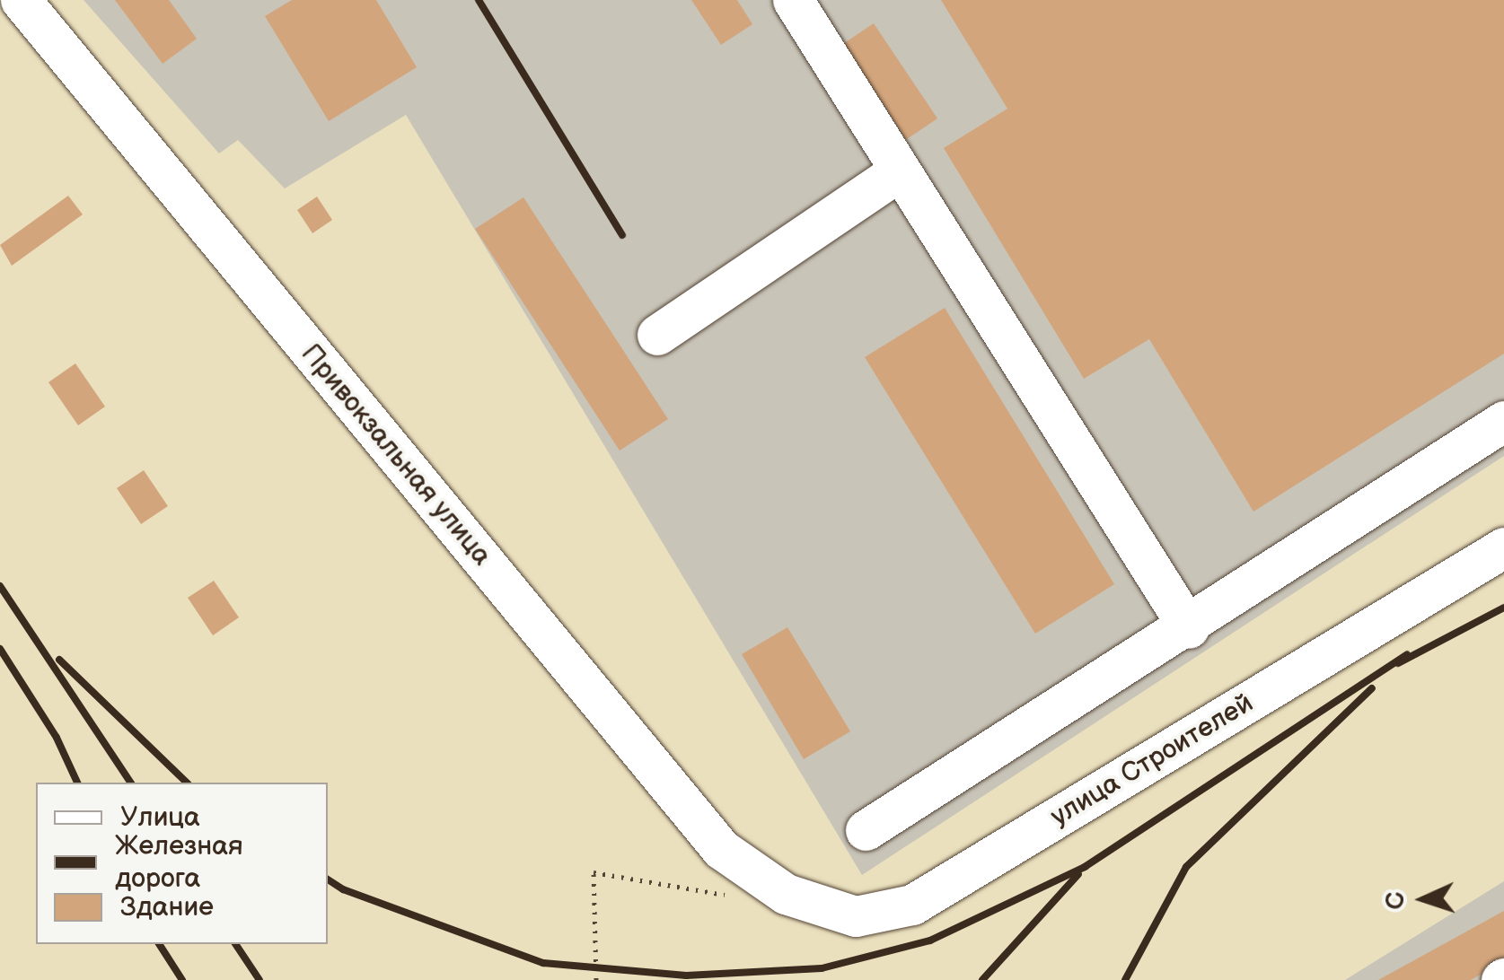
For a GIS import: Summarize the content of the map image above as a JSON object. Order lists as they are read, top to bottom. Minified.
{"streets":{"street":["Привокзальная улица","улица Строителей"]},"crossings":[["Привокзальная улица","улица Строителей"]],"legend":["Улица","Железная дорога","Здание"],"north":"left"}
